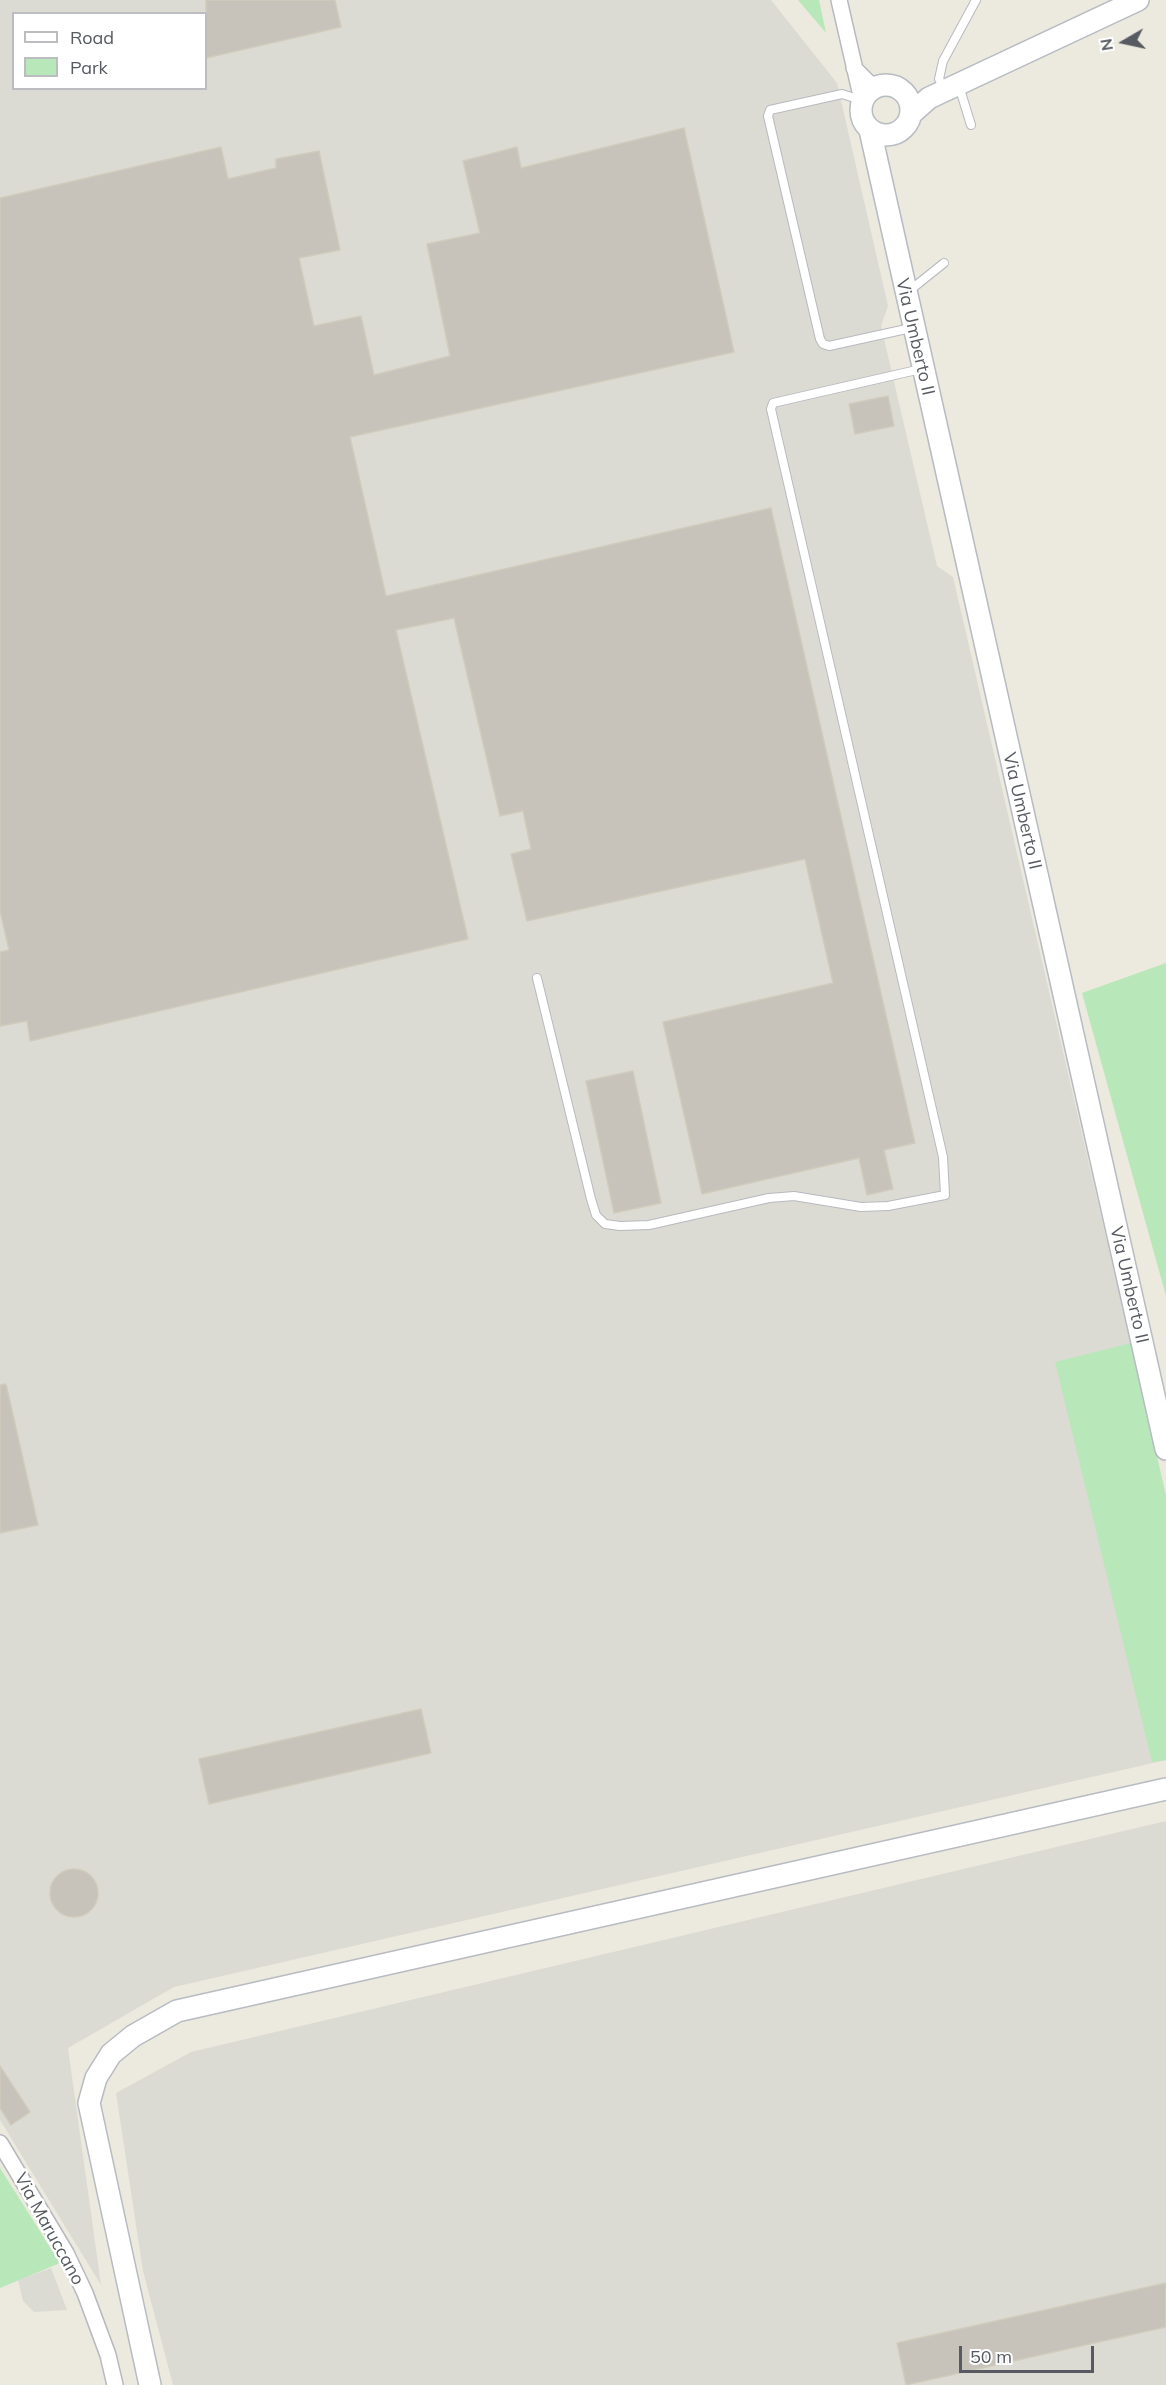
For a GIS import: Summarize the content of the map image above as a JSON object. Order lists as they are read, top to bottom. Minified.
{"streets":{"street":["Via Umberto II","Via Maruccano"]},"legend":["Road","Park"],"scale_bar":"50 m","north":"left"}
